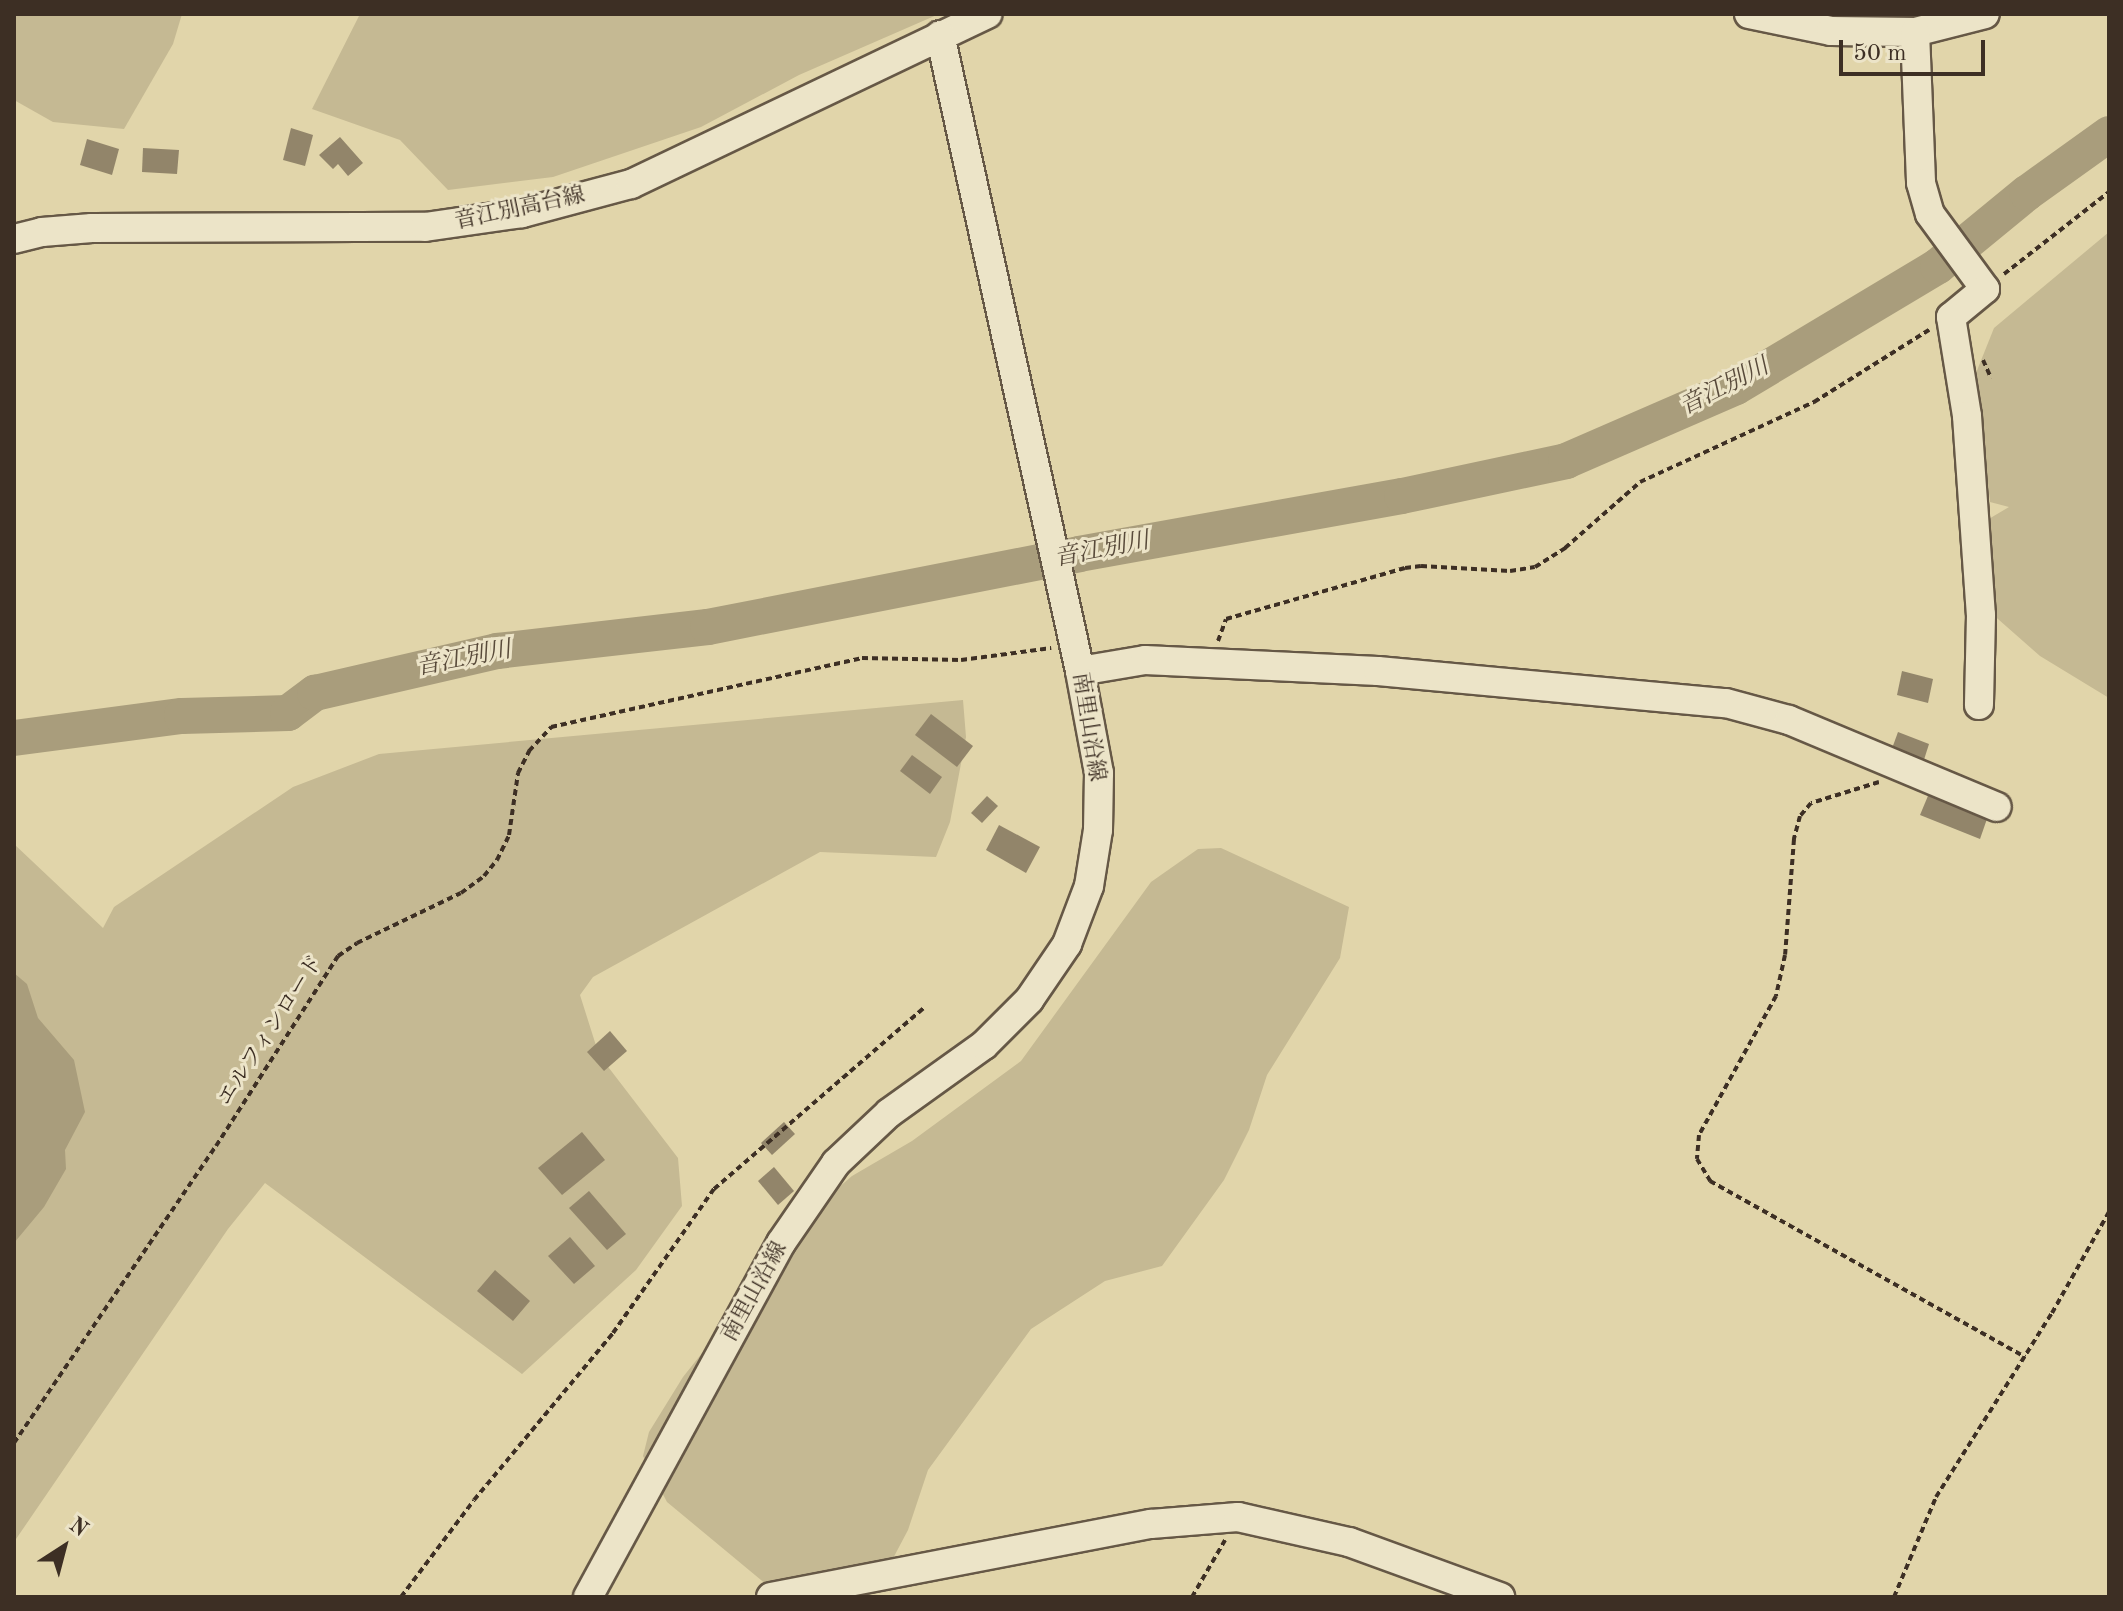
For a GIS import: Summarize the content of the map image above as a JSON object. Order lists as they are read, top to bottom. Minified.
{"streets":{"street":["音江別高台線","南里山沿線"],"path":["エルフィンロード"]},"crossings":[["音江別高台線","南里山沿線"],["南里山沿線","エルフィンロード"]],"water":["音江別川"],"scale_bar":"50 m","north":"top right"}
